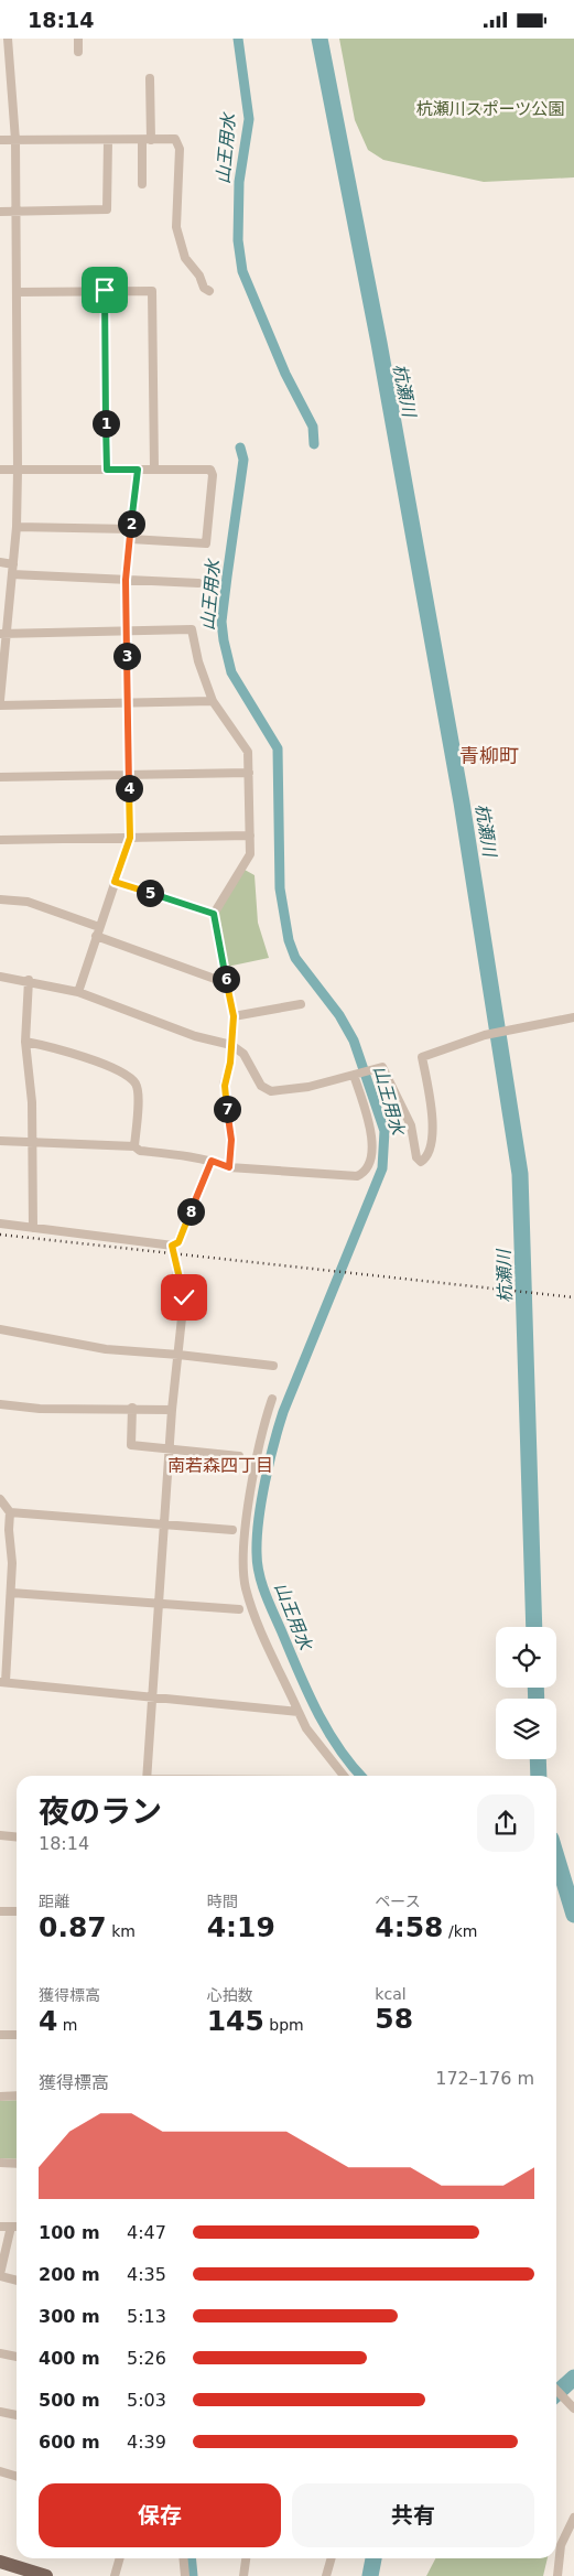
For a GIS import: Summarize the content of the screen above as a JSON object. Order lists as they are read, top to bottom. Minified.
{"districts":["青柳町","南若森四丁目"],"water":["山王用水","杭瀬川"],"parks":["杭瀬川スポーツ公園"],"page":{"status":"18:14","pins":["1","2","3","4","5","6","7","8"],"heading":["夜のラン","18:14"],"stats":[["距離","0.87 km"],["時間","4:19"],["ペース","4:58 /km"],["獲得標高","4 m"],["心拍数","145 bpm"],["kcal","58"]],"chart":["獲得標高","172–176 m"],"list":[{"name":"100 m","note":"4:47"},{"name":"200 m","note":"4:35"},{"name":"300 m","note":"5:13"},{"name":"400 m","note":"5:26"},{"name":"500 m","note":"5:03"},{"name":"600 m","note":"4:39"}],"buttons":["保存","共有"]}}
